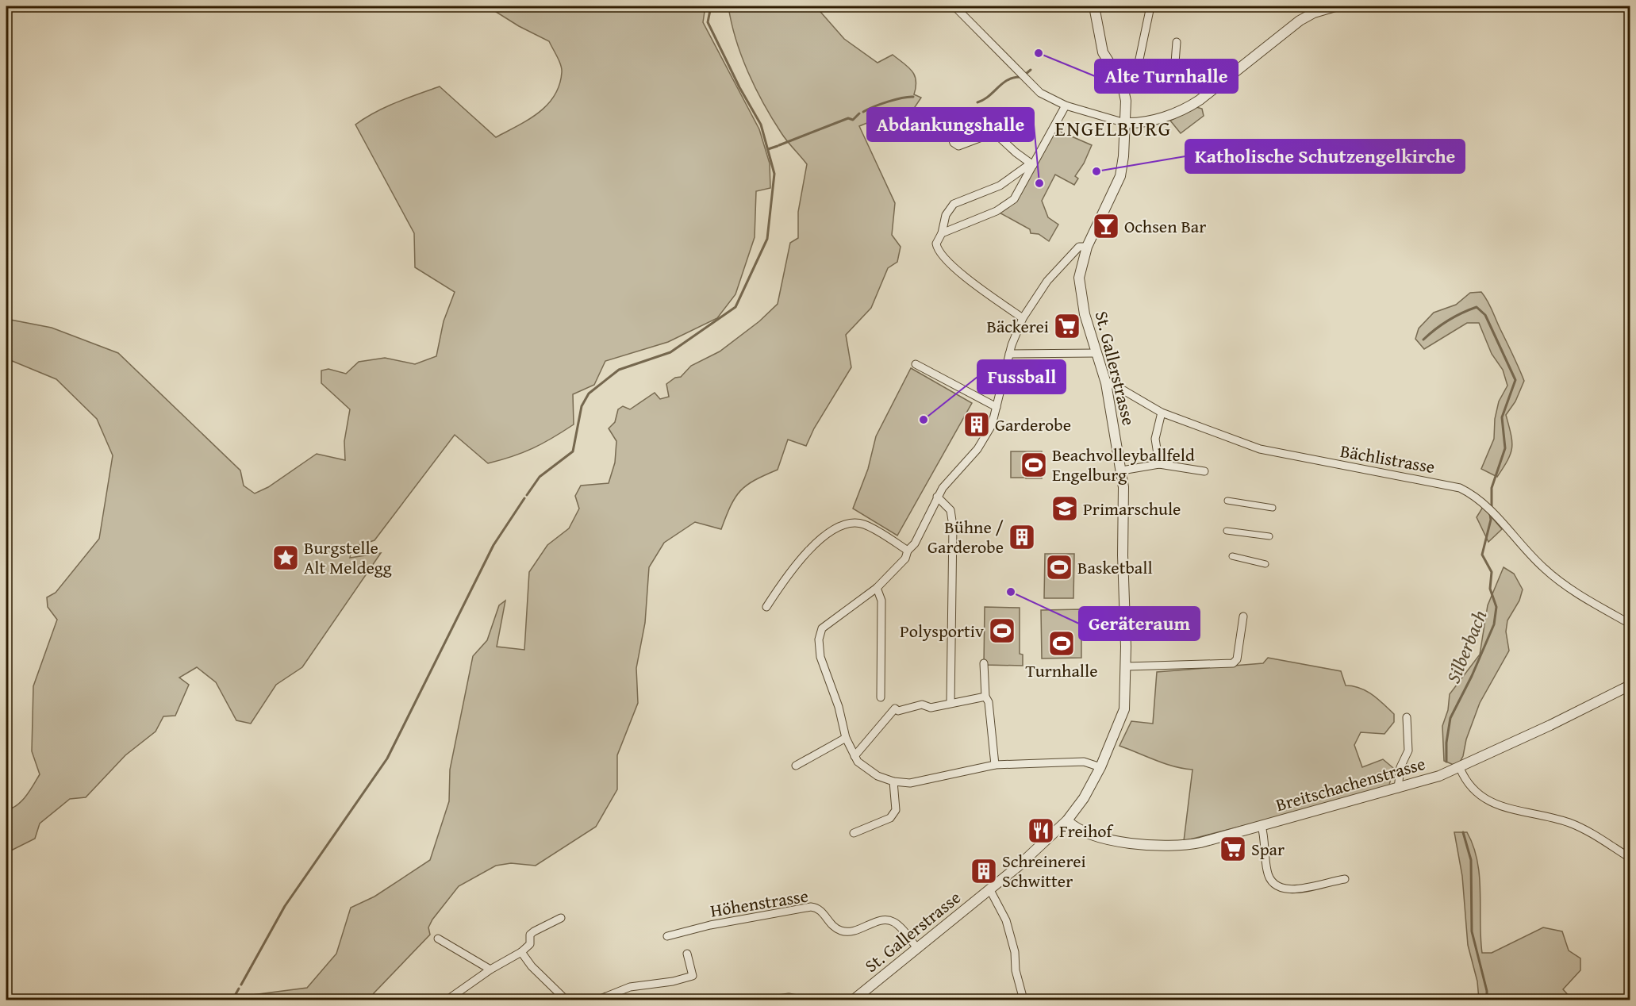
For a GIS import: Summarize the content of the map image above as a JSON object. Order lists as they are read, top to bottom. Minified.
{"streets":{"street":["St. Gallerstrasse","Bächlistrasse","Breitschachenstrasse","Höhenstrasse"]},"crossings":[["St. Gallerstrasse","Bächlistrasse"],["St. Gallerstrasse","Breitschachenstrasse"],["St. Gallerstrasse","Höhenstrasse"]],"districts":["ENGELBURG"],"water":["Silberbach"],"places":{"other":["Alte Turnhalle","Katholische Schutzengelkirche","Abdankungshalle","Fussball","Geräteraum"],"bar":["Ochsen Bar"],"supermarket":["Bäckerei","Spar"],"building":["Garderobe","Bühne / Garderobe","Schreinerei Schwitter"],"sports":["Beachvolleyballfeld Engelburg","Basketball","Polysportiv","Turnhalle"],"school or university":["Primarschule"],"place":["Burgstelle Alt Meldegg"],"restaurant":["Freihof"]}}
